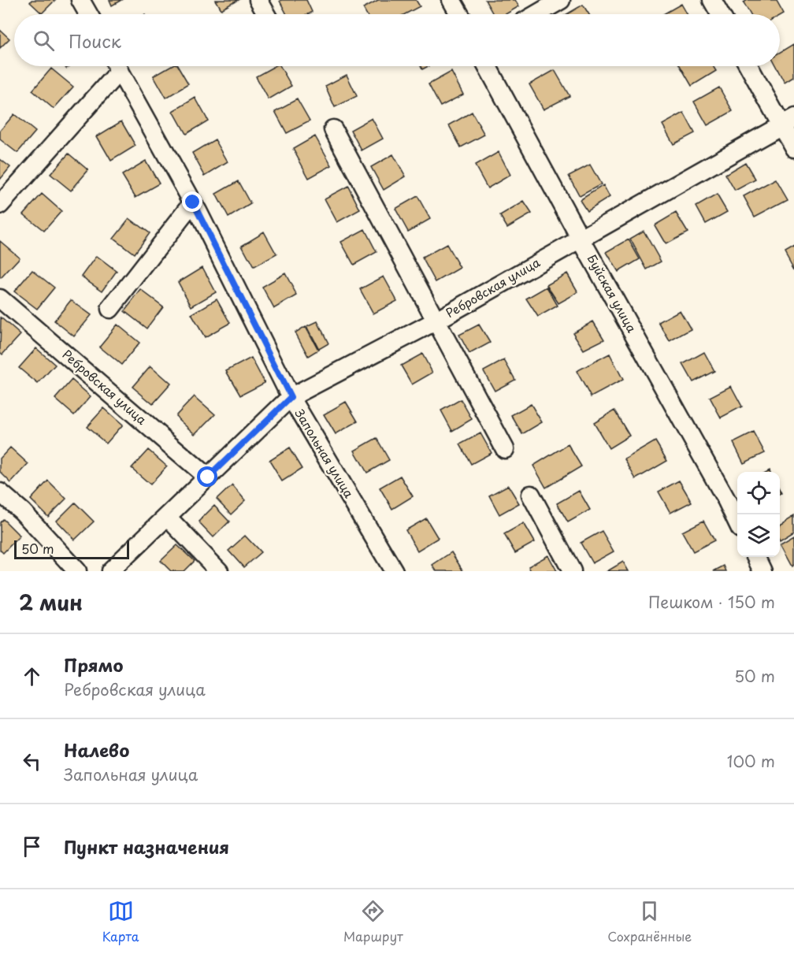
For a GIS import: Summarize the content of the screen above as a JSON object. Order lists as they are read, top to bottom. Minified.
{"streets":{"street":["Ребровская улица","Буйская улица","Запольная улица"]},"crossings":[["Ребровская улица","Буйская улица"],["Ребровская улица","Запольная улица"]],"scale_bar":"50 m","page":{"search":"Поиск","scale":"50 m","heading":["2 мин","Пешком · 150 m"],"list":[["Прямо","Ребровская улица","50 m"],["Налево","Запольная улица","100 m"],"Пункт назначения"],"nav":["Карта","Маршрут","Сохранённые"]}}
